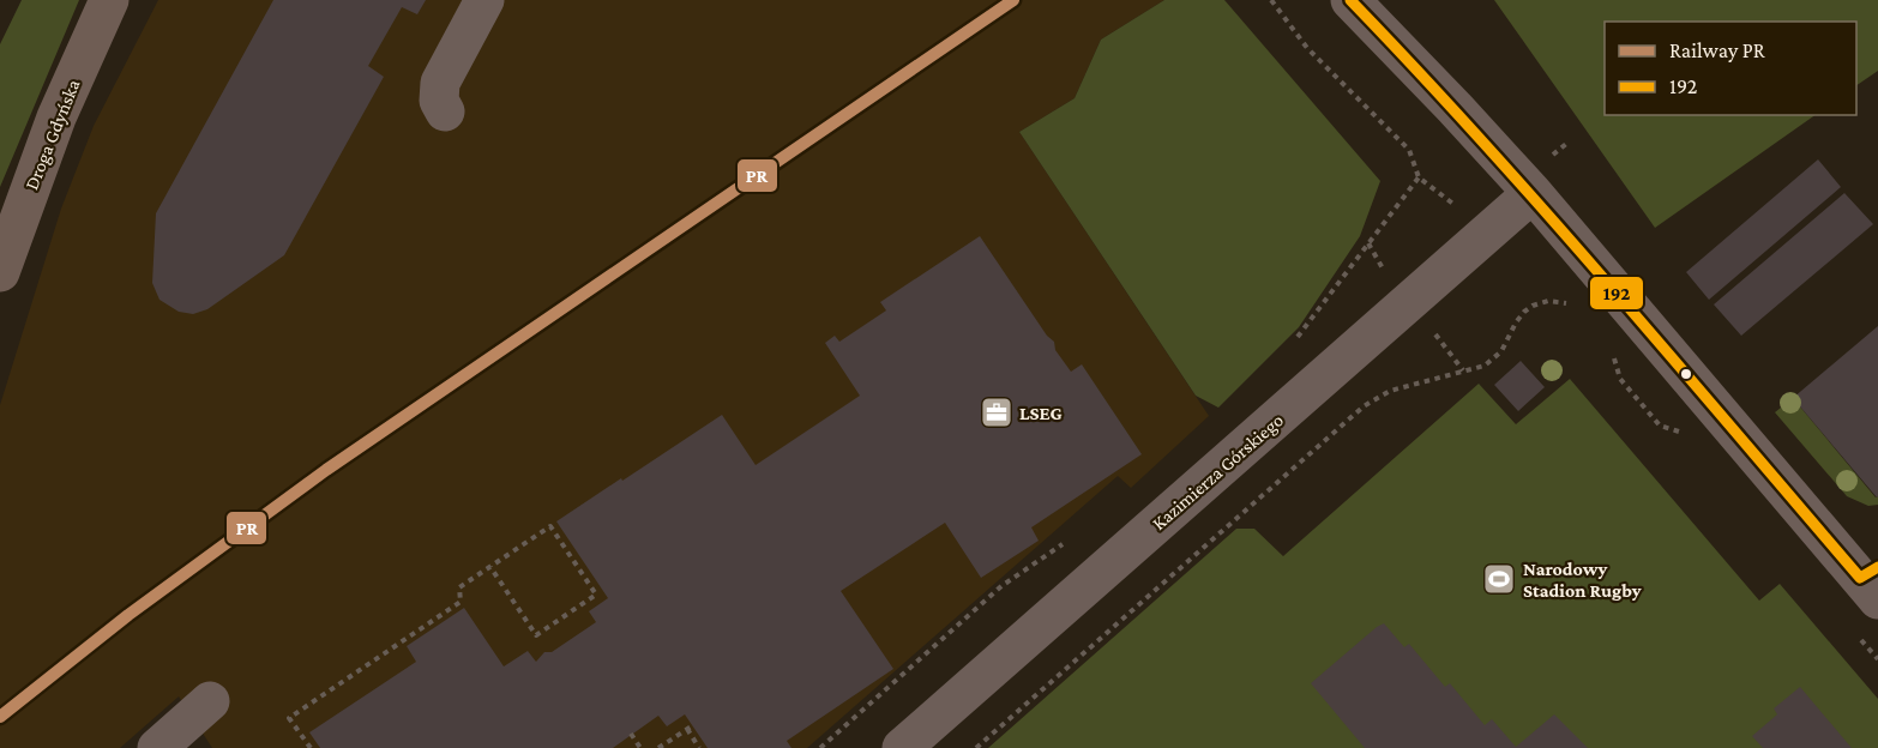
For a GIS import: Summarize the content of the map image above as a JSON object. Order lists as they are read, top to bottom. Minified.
{"streets":{"main road":["Droga Gdyńska"],"street":["Kazimierza Górskiego"]},"places":{"office":["LSEG"],"sports":["Narodowy Stadion Rugby"]},"lines":["rail line PR","transit line 192"],"legend":["Railway PR","192"]}
